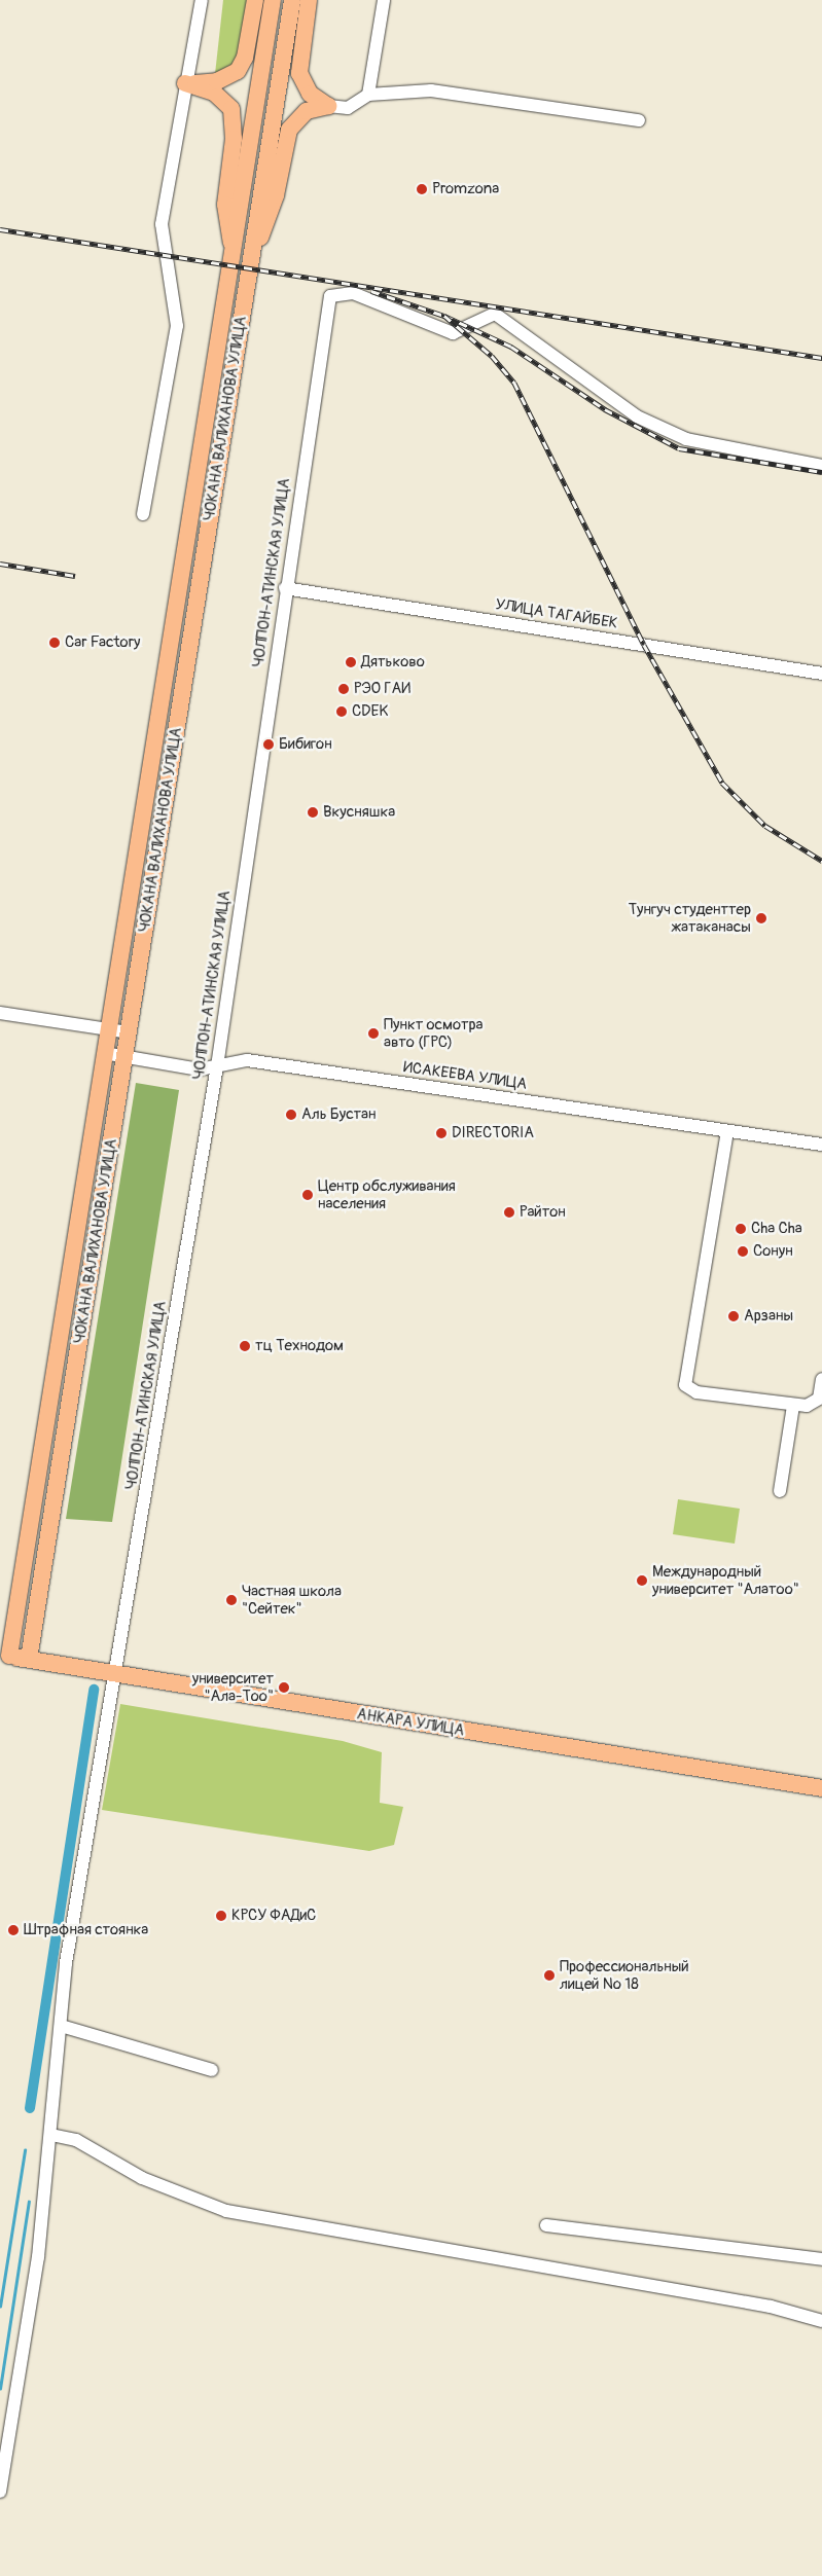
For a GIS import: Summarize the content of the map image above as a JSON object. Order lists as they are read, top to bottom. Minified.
{"streets":{"main road":["ЧОКАНА ВАЛИХАНОВА УЛИЦА","АНКАРА УЛИЦА"],"street":["ЧОЛПОН-АТИНСКАЯ УЛИЦА","УЛИЦА ТАГАЙБЕК","ИСАКЕЕВА УЛИЦА"]},"crossings":[["ЧОКАНА ВАЛИХАНОВА УЛИЦА","ИСАКЕЕВА УЛИЦА"],["ЧОКАНА ВАЛИХАНОВА УЛИЦА","АНКАРА УЛИЦА"],["ЧОЛПОН-АТИНСКАЯ УЛИЦА","УЛИЦА ТАГАЙБЕК"],["ЧОЛПОН-АТИНСКАЯ УЛИЦА","ИСАКЕЕВА УЛИЦА"],["ЧОЛПОН-АТИНСКАЯ УЛИЦА","АНКАРА УЛИЦА"]],"places":["Promzona","Car Factory","Дятьково","РЭО ГАИ","CDEK","Бибигон","Вкусняшка","Тунгуч студенттер жатаканасы","Пункт осмотра авто (ГРС)","Аль Бустан","DIRECTORIA","Центр обслуживания населения","Райтон","Cha Cha","Сонун","Арзаны","тц Технодом","Международный университет \"Алатоо\"","Частная школа \"Сейтек\"","университет \"Ала-Тоо\"","КРСУ ФАДиС","Штрафная стоянка","Профессиональный лицей № 18"]}
